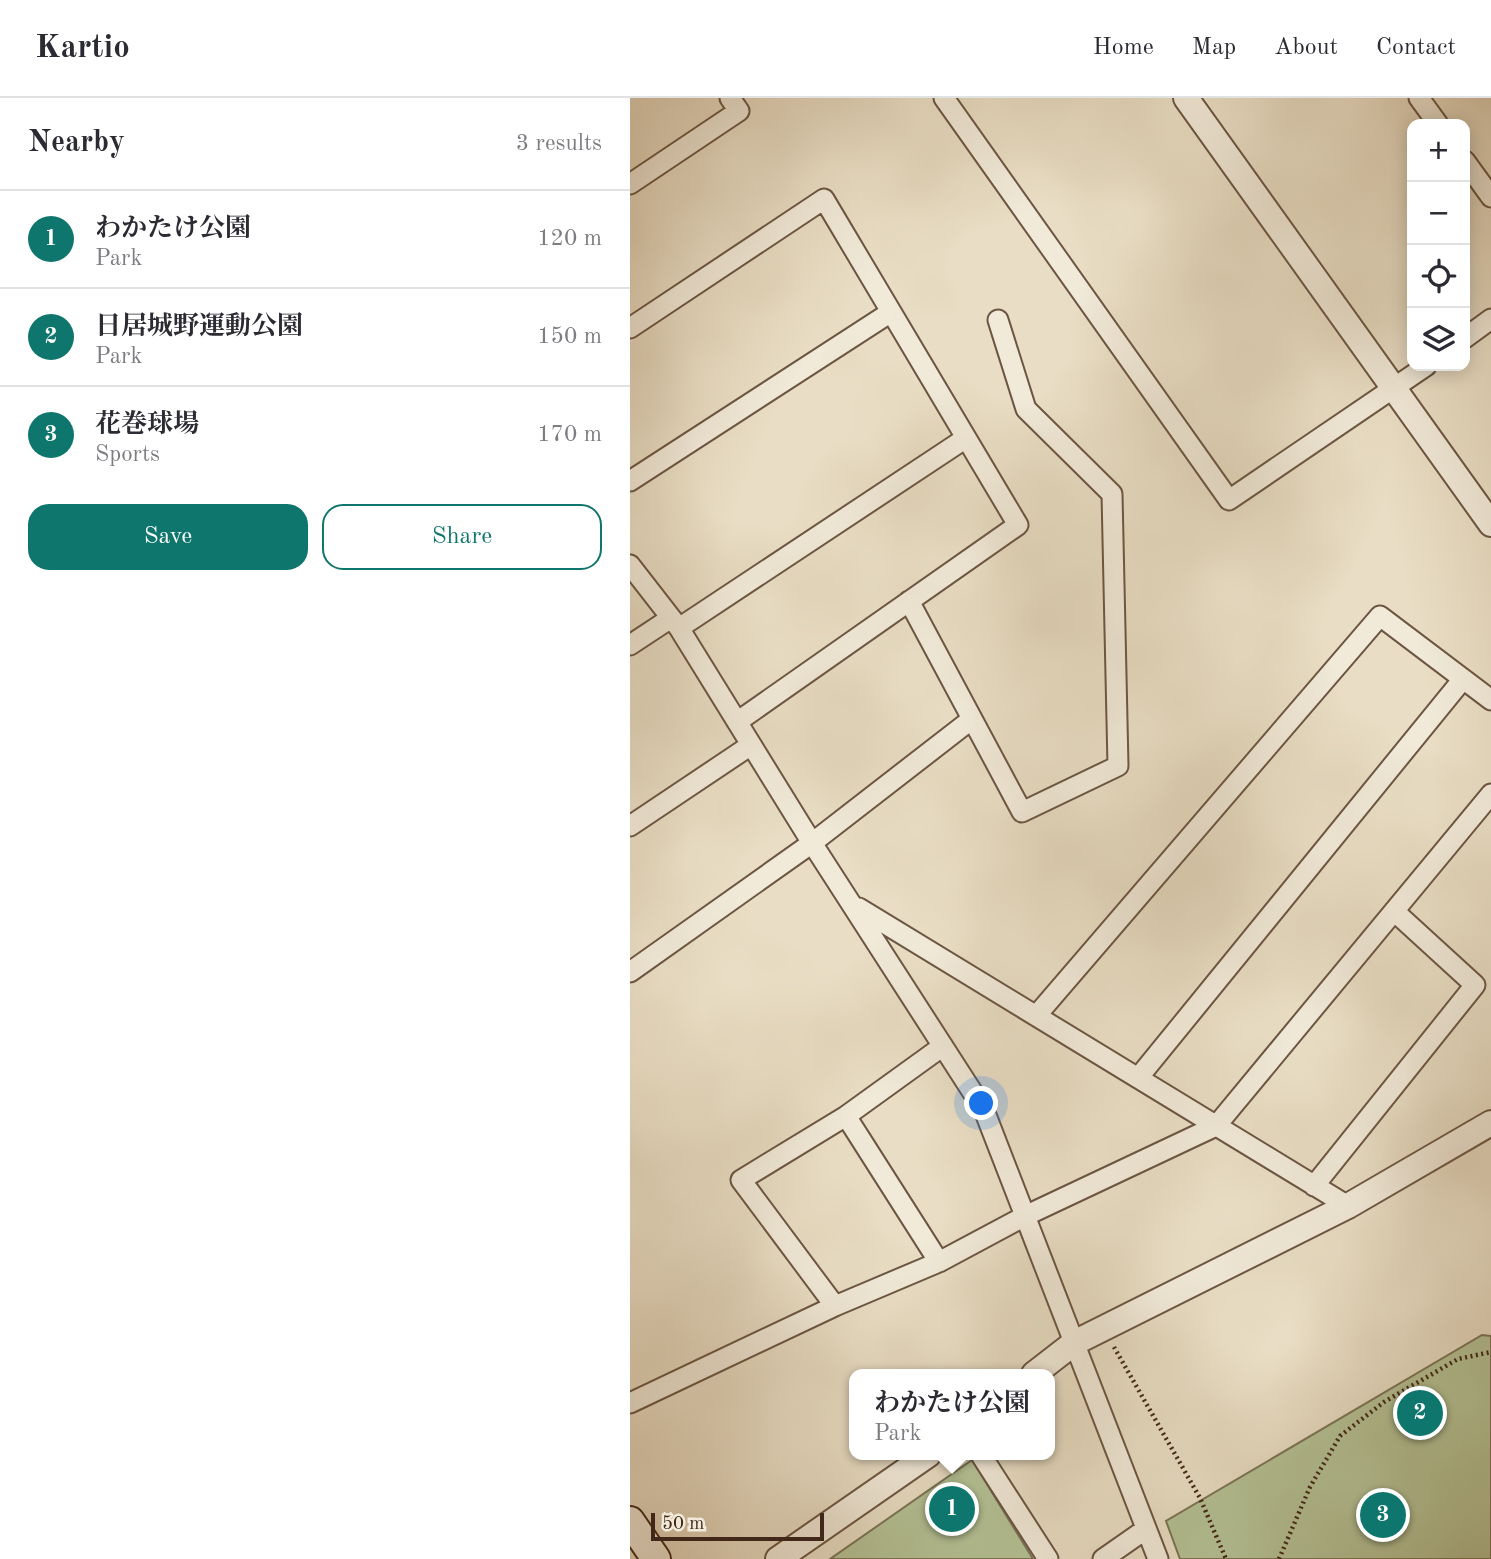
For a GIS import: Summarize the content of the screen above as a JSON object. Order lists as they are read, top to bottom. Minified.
{"scale_bar":"50 m","page":{"header":"Kartio","nav":["Home","Map","About","Contact"],"heading":["Nearby","3 results"],"map_buttons":["+","−"],"list":[{"mark":"1","name":"わかたけ公園","note":"Park","value":"120 m"},{"mark":"2","name":"日居城野運動公園","note":"Park","value":"150 m"},{"mark":"3","name":"花巻球場","note":"Sports","value":"170 m"}],"buttons":["Save","Share"],"popup":["わかたけ公園","Park"],"pins":["2","1","3"],"scale":"50 m"}}
